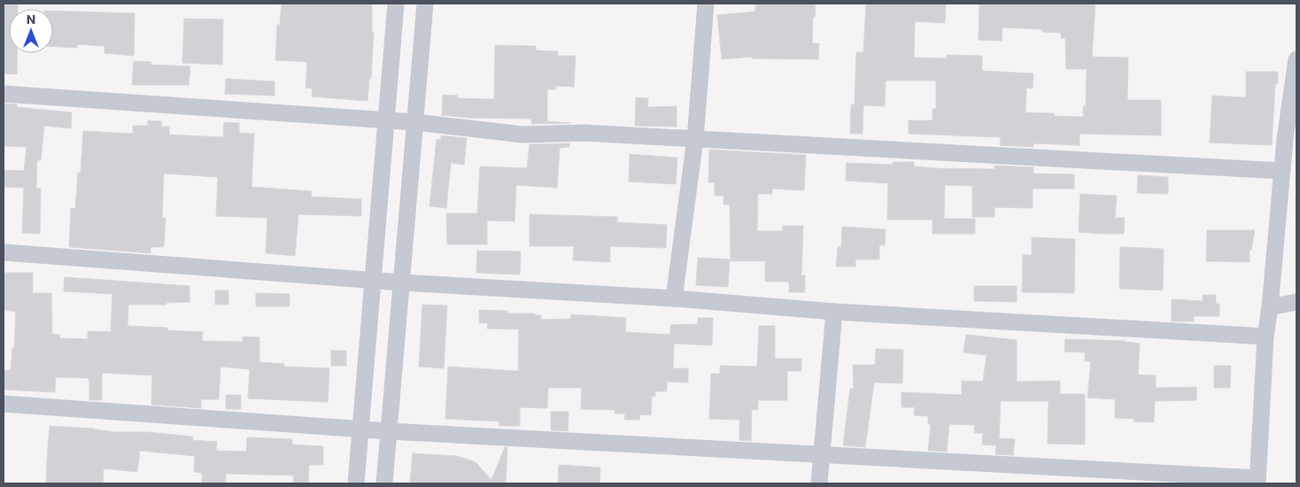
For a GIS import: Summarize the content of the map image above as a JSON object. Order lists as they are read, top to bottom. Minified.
{"north":"top"}
